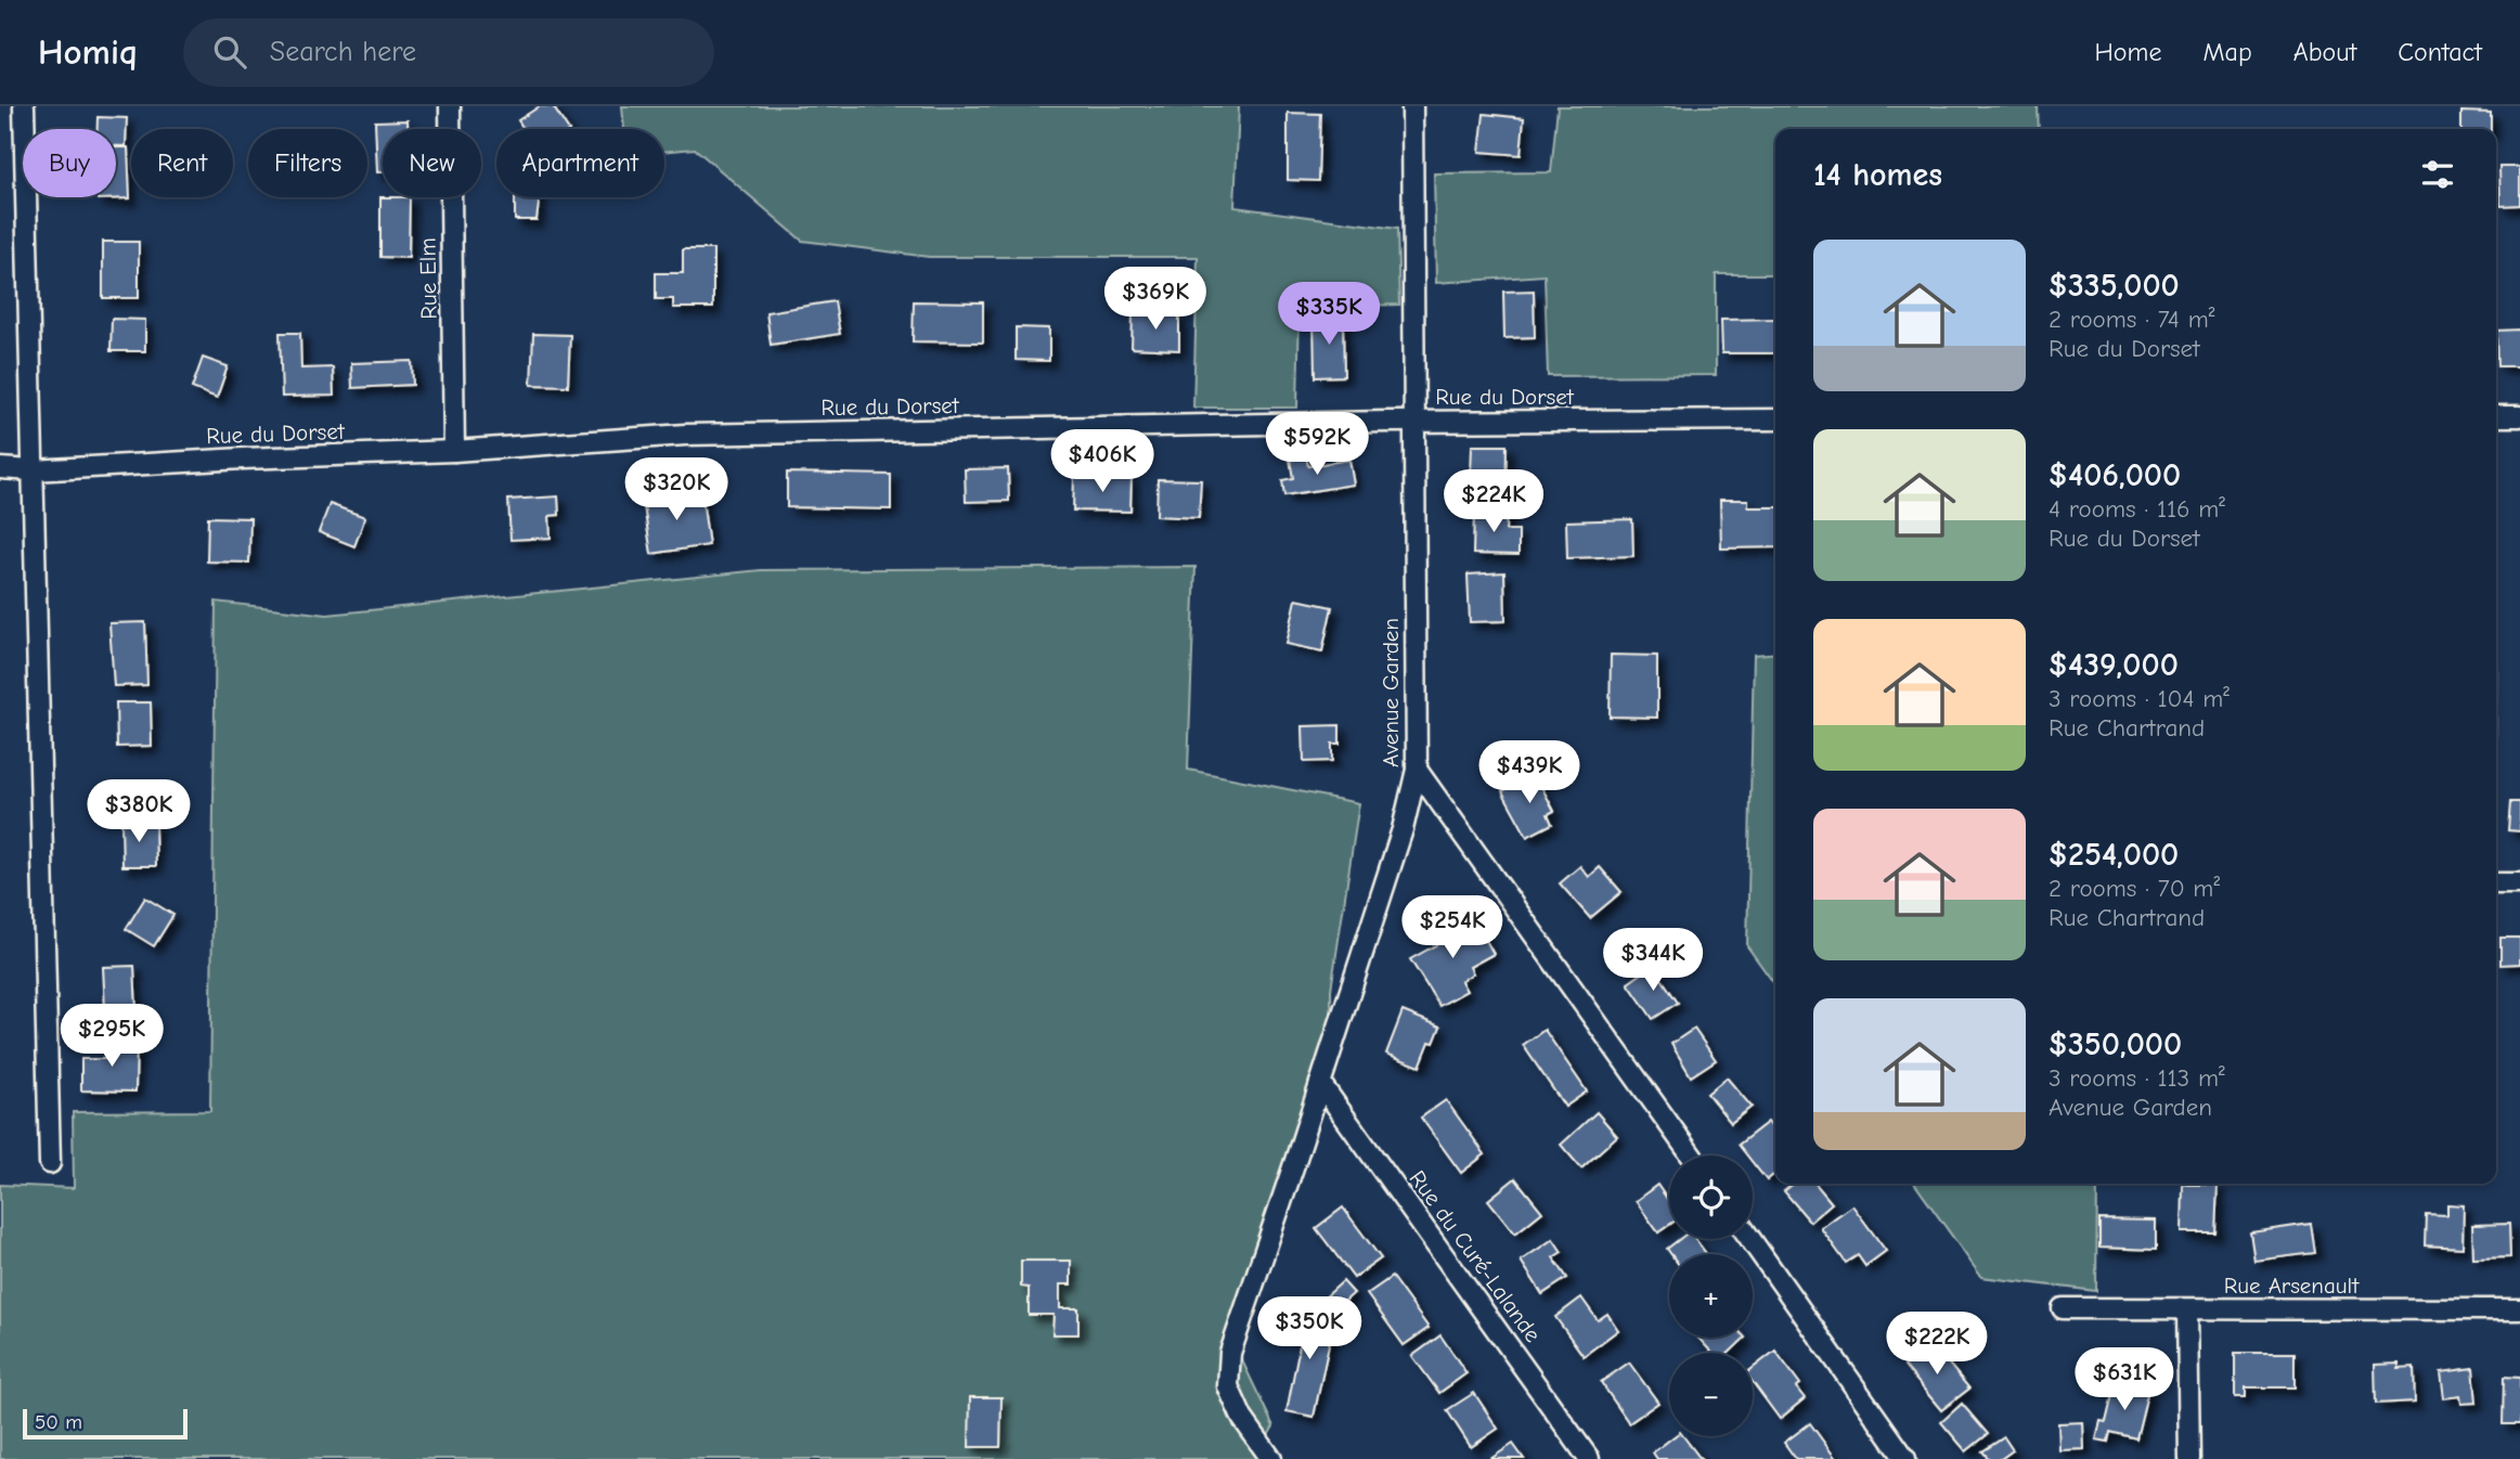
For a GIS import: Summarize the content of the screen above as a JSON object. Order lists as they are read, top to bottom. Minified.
{"streets":{"street":["Rue Elm","Rue du Dorset","Avenue Garden","Rue du Curé-Lalande","Rue Arsenault"]},"crossings":[["Rue Elm","Rue du Dorset"],["Rue du Dorset","Avenue Garden"],["Avenue Garden","Rue du Curé-Lalande"]],"scale_bar":"50 m","page":{"header":"Homiq","search":"Search here","nav":["Home","Map","About","Contact"],"chip":["Buy","Rent","Filters","New","Apartment"],"heading":"14 homes","list":[{"name":"$335,000","note":"2 rooms · 74 m² · Rue du Dorset"},{"name":"$406,000","note":"4 rooms · 116 m² · Rue du Dorset"},{"name":"$439,000","note":"3 rooms · 104 m² · Rue Chartrand"},{"name":"$254,000","note":"2 rooms · 70 m² · Rue Chartrand"},{"name":"$350,000","note":"3 rooms · 113 m² · Avenue Garden"}],"price":["$369K","$335K","$592K","$406K","$320K","$224K","$439K","$380K","$254K","$344K","$295K","$350K","$222K","$631K"],"map_buttons":["+","−"],"scale":"50 m"}}
